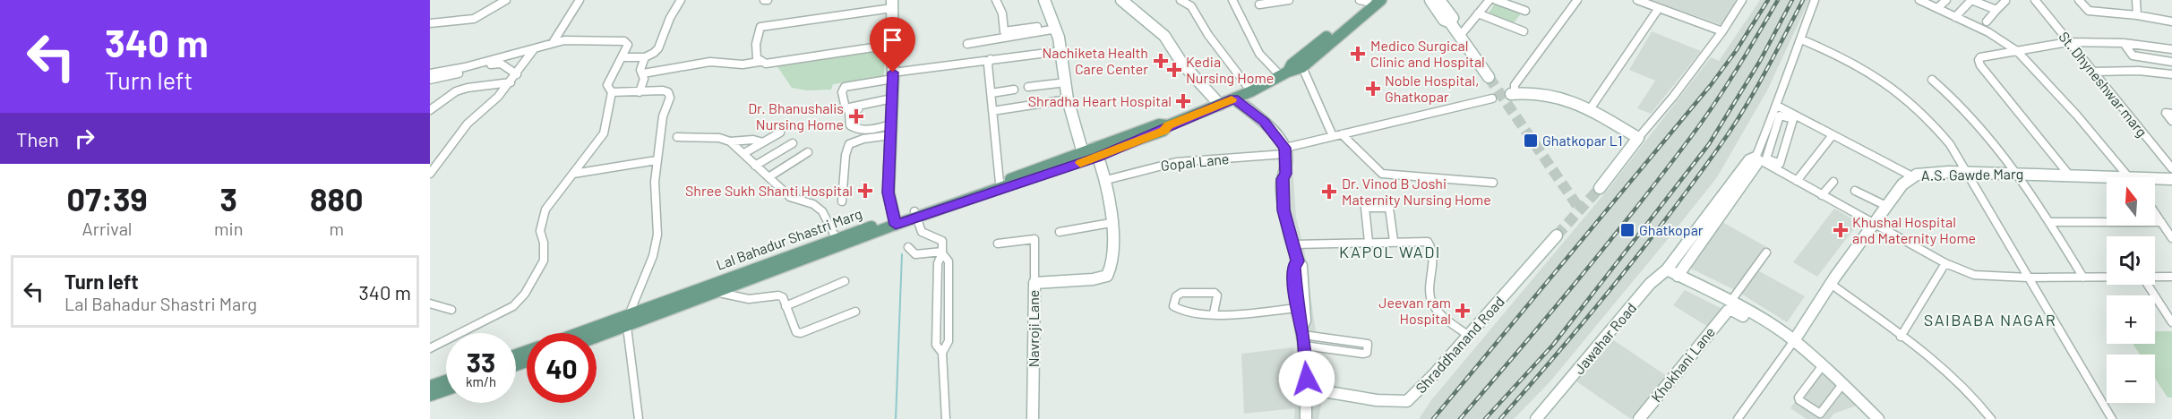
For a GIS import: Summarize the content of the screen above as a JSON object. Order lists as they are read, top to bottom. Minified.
{"streets":{"main road":["Lal Bahadur Shastri Marg"],"street":["St. Dhyneshwar marg","Gopal Lane","A.S. Gawde Marg","Navroji Lane","Jawahar Road","Shraddhanand Road","Khokhani Lane"]},"districts":["KAPOL WADI","SAIBABA NAGAR"],"places":{"health":["Medico Surgical Clinic and Hospital","Nachiketa Health Care Center","Kedia Nursing Home","Noble Hospital, Ghatkopar","Shradha Heart Hospital","Dr. Bhanushalis Nursing Home","Shree Sukh Shanti Hospital","Dr. Vinod B Joshi Maternity Nursing Home","Khushal Hospital and Maternity Home","Jeevan ram Hospital"],"transit":["Ghatkopar L1","Ghatkopar"]},"north":"top","page":{"turn":["340 m","Turn left"],"then":"Then","eta":["07:39","Arrival","3","min","880","m"],"map_buttons":["+","−"],"list":[{"name":"Turn left","note":"Lal Bahadur Shastri Marg","value":"340 m"}],"speed":"33 km/h","limit":"40"}}
